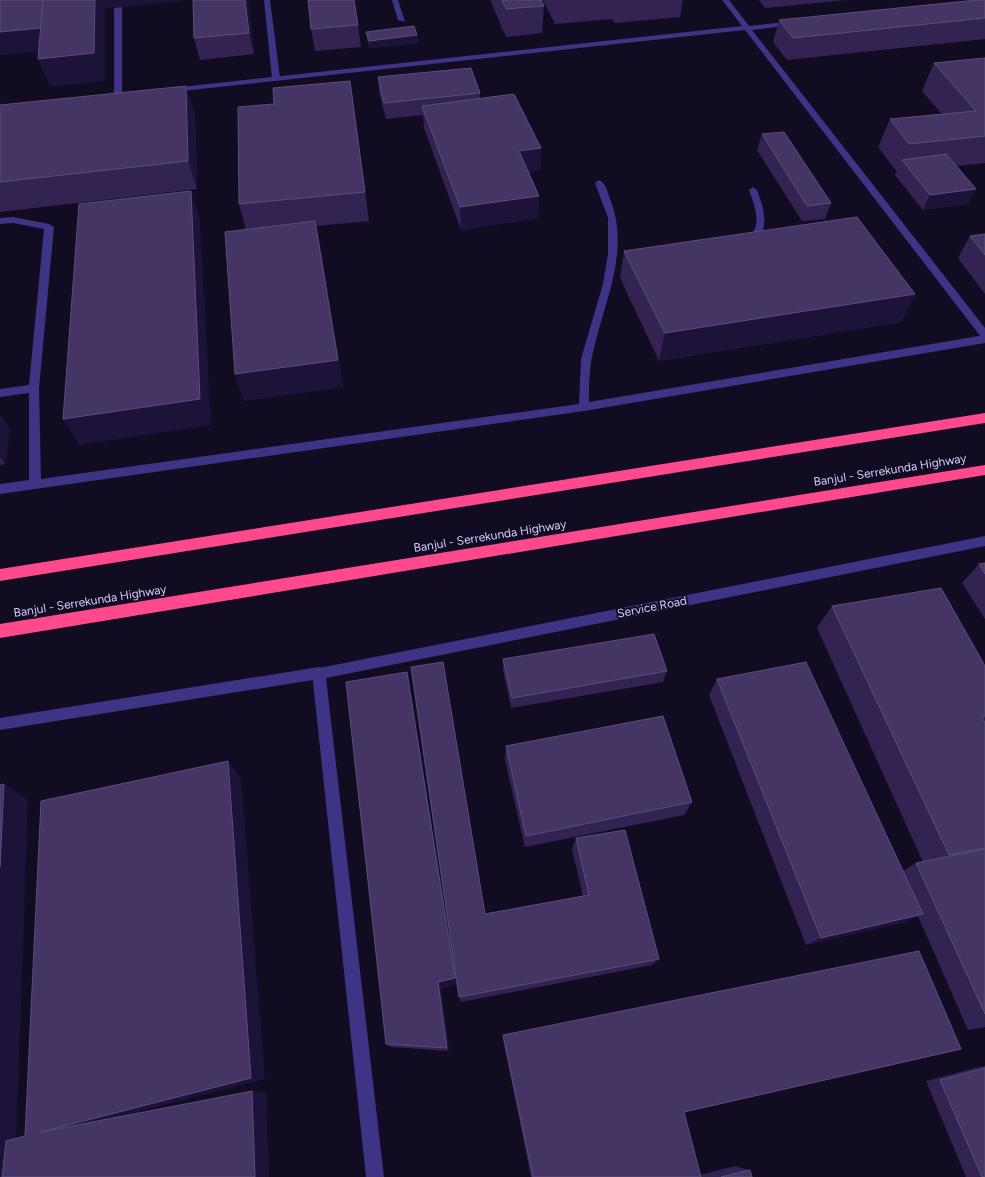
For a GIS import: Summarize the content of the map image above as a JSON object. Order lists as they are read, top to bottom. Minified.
{"streets":{"highway":["Banjul - Serrekunda Highway"],"street":["Service Road"]}}
